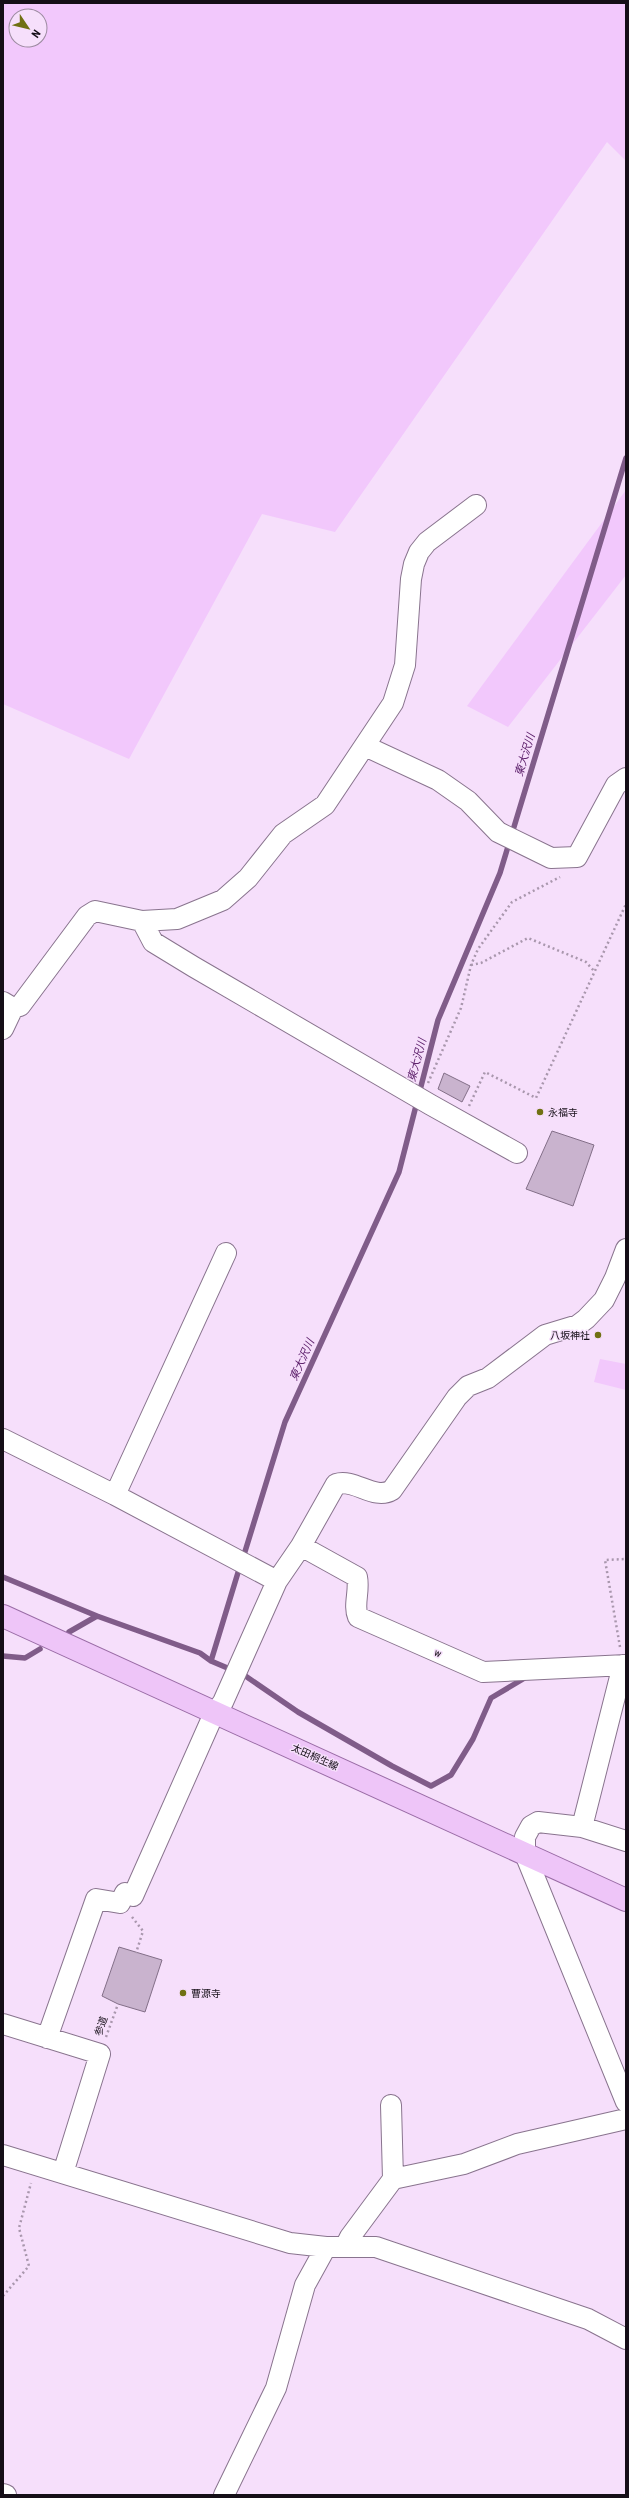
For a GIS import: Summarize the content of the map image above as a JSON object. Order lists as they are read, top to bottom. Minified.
{"streets":{"main road":["太田桐生線"],"street":["w"],"path":["参道"]},"water":["東大沢川"],"places":["永福寺","八坂神社","曹源寺"],"north":"bottom right"}
